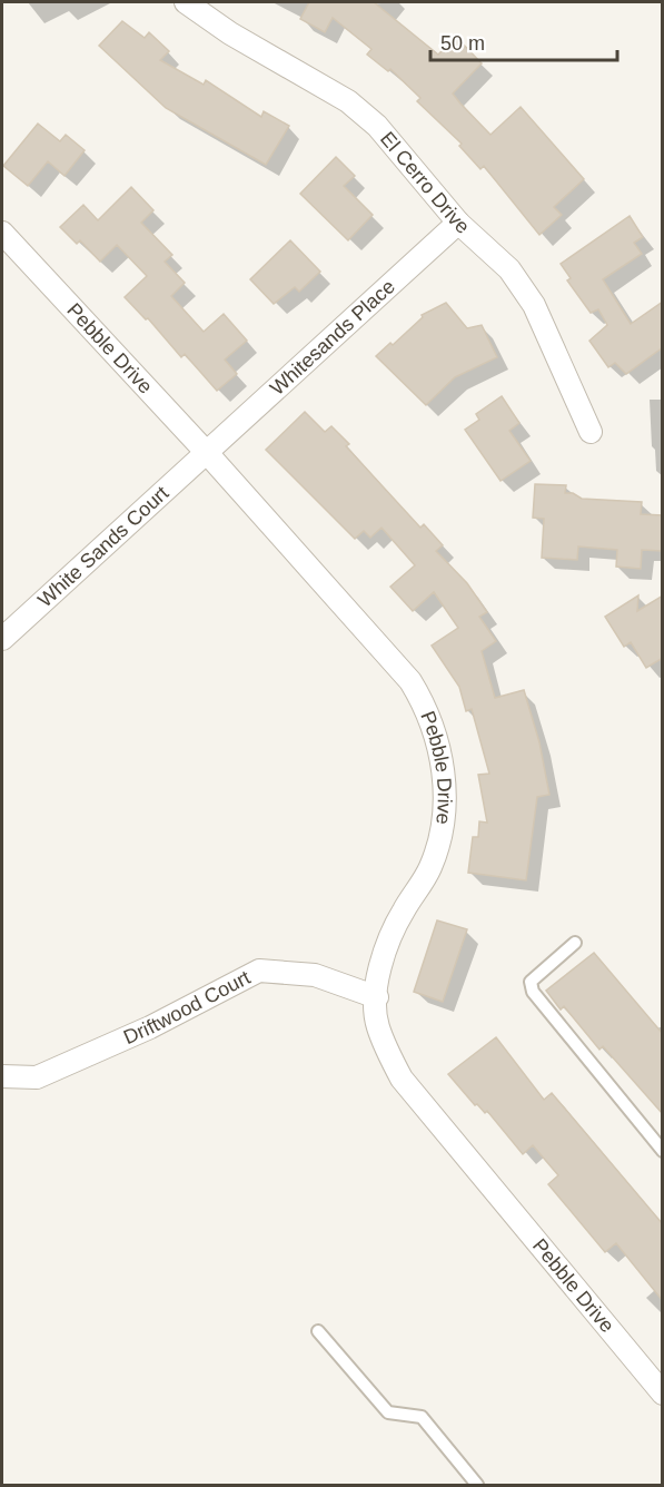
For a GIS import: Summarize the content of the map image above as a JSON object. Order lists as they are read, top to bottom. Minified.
{"streets":{"street":["El Cerro Drive","Whitesands Place","Pebble Drive","White Sands Court","Driftwood Court"]},"crossings":[["El Cerro Drive","Whitesands Place"],["Whitesands Place","Pebble Drive"],["Whitesands Place","White Sands Court"],["Pebble Drive","White Sands Court"],["Pebble Drive","Driftwood Court"]],"scale_bar":"50 m"}
